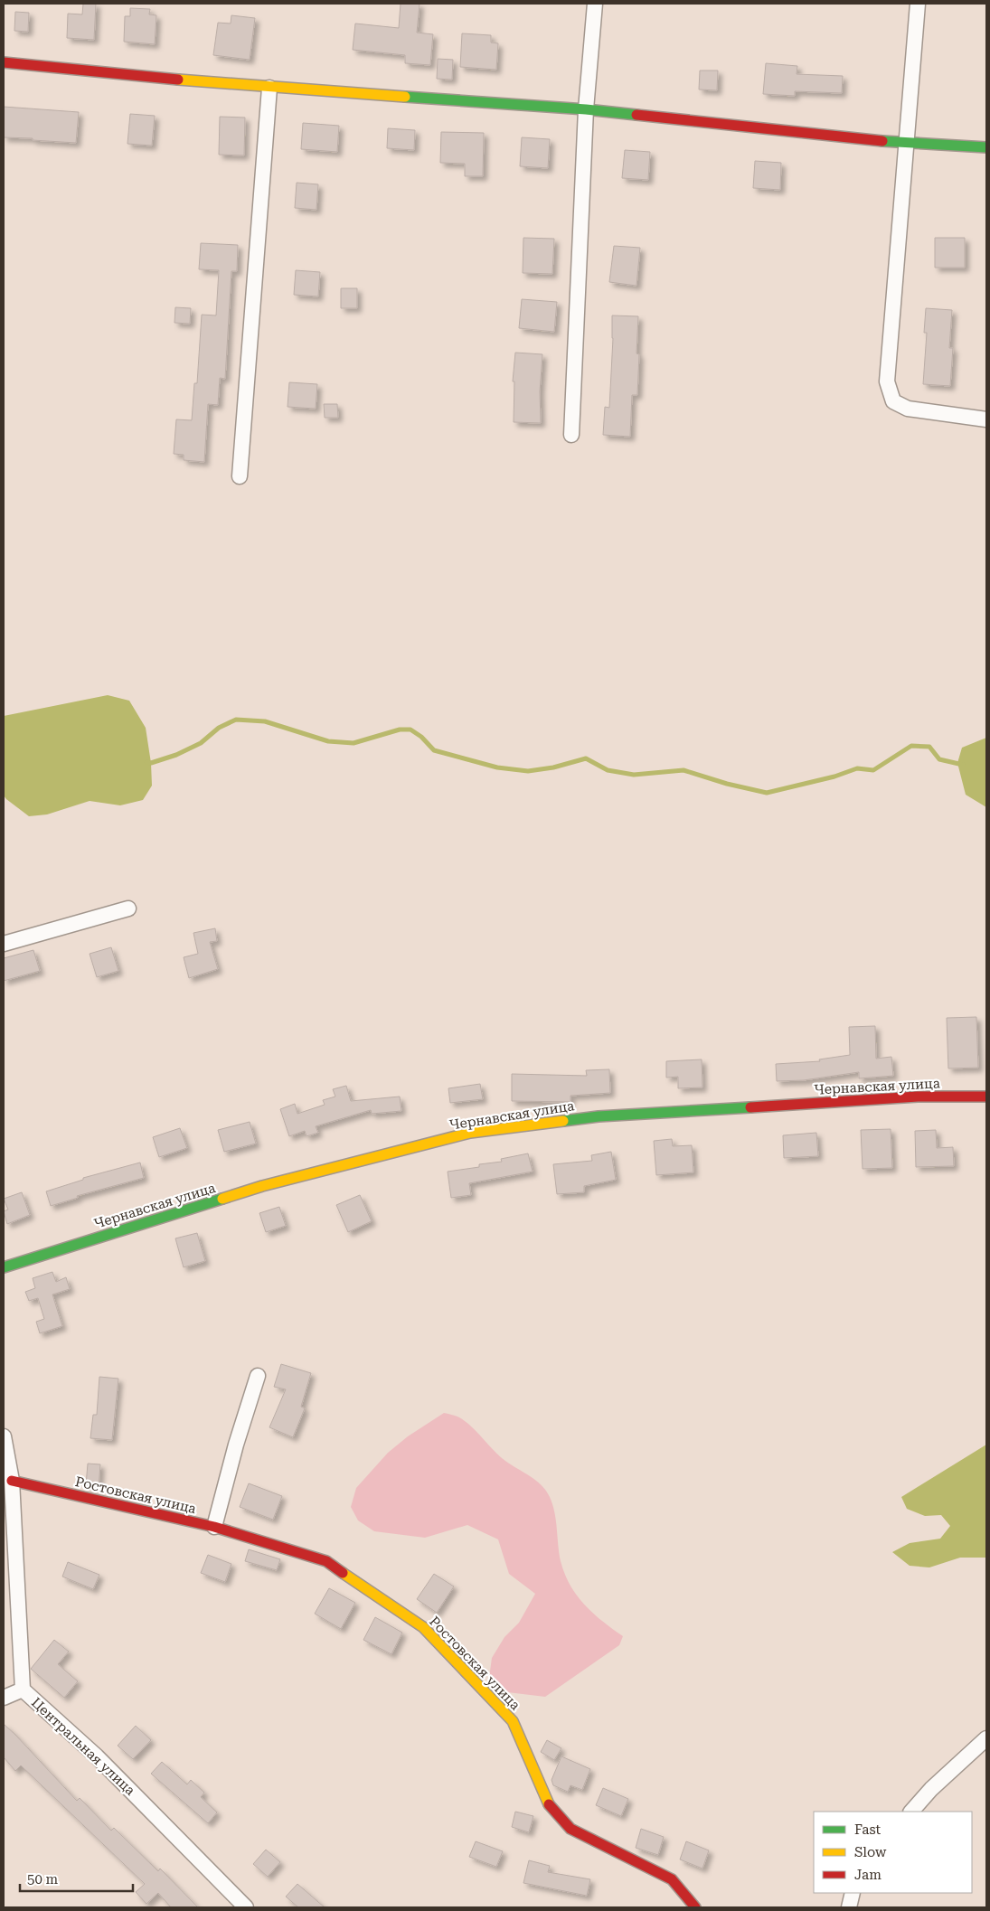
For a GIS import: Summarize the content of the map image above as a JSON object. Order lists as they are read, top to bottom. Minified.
{"streets":{"street":["Чернавская улица","Ростовская улица","Центральная улица"]},"crossings":[["Ростовская улица","Центральная улица"]],"legend":["Fast","Slow","Jam"],"scale_bar":"50 m"}
